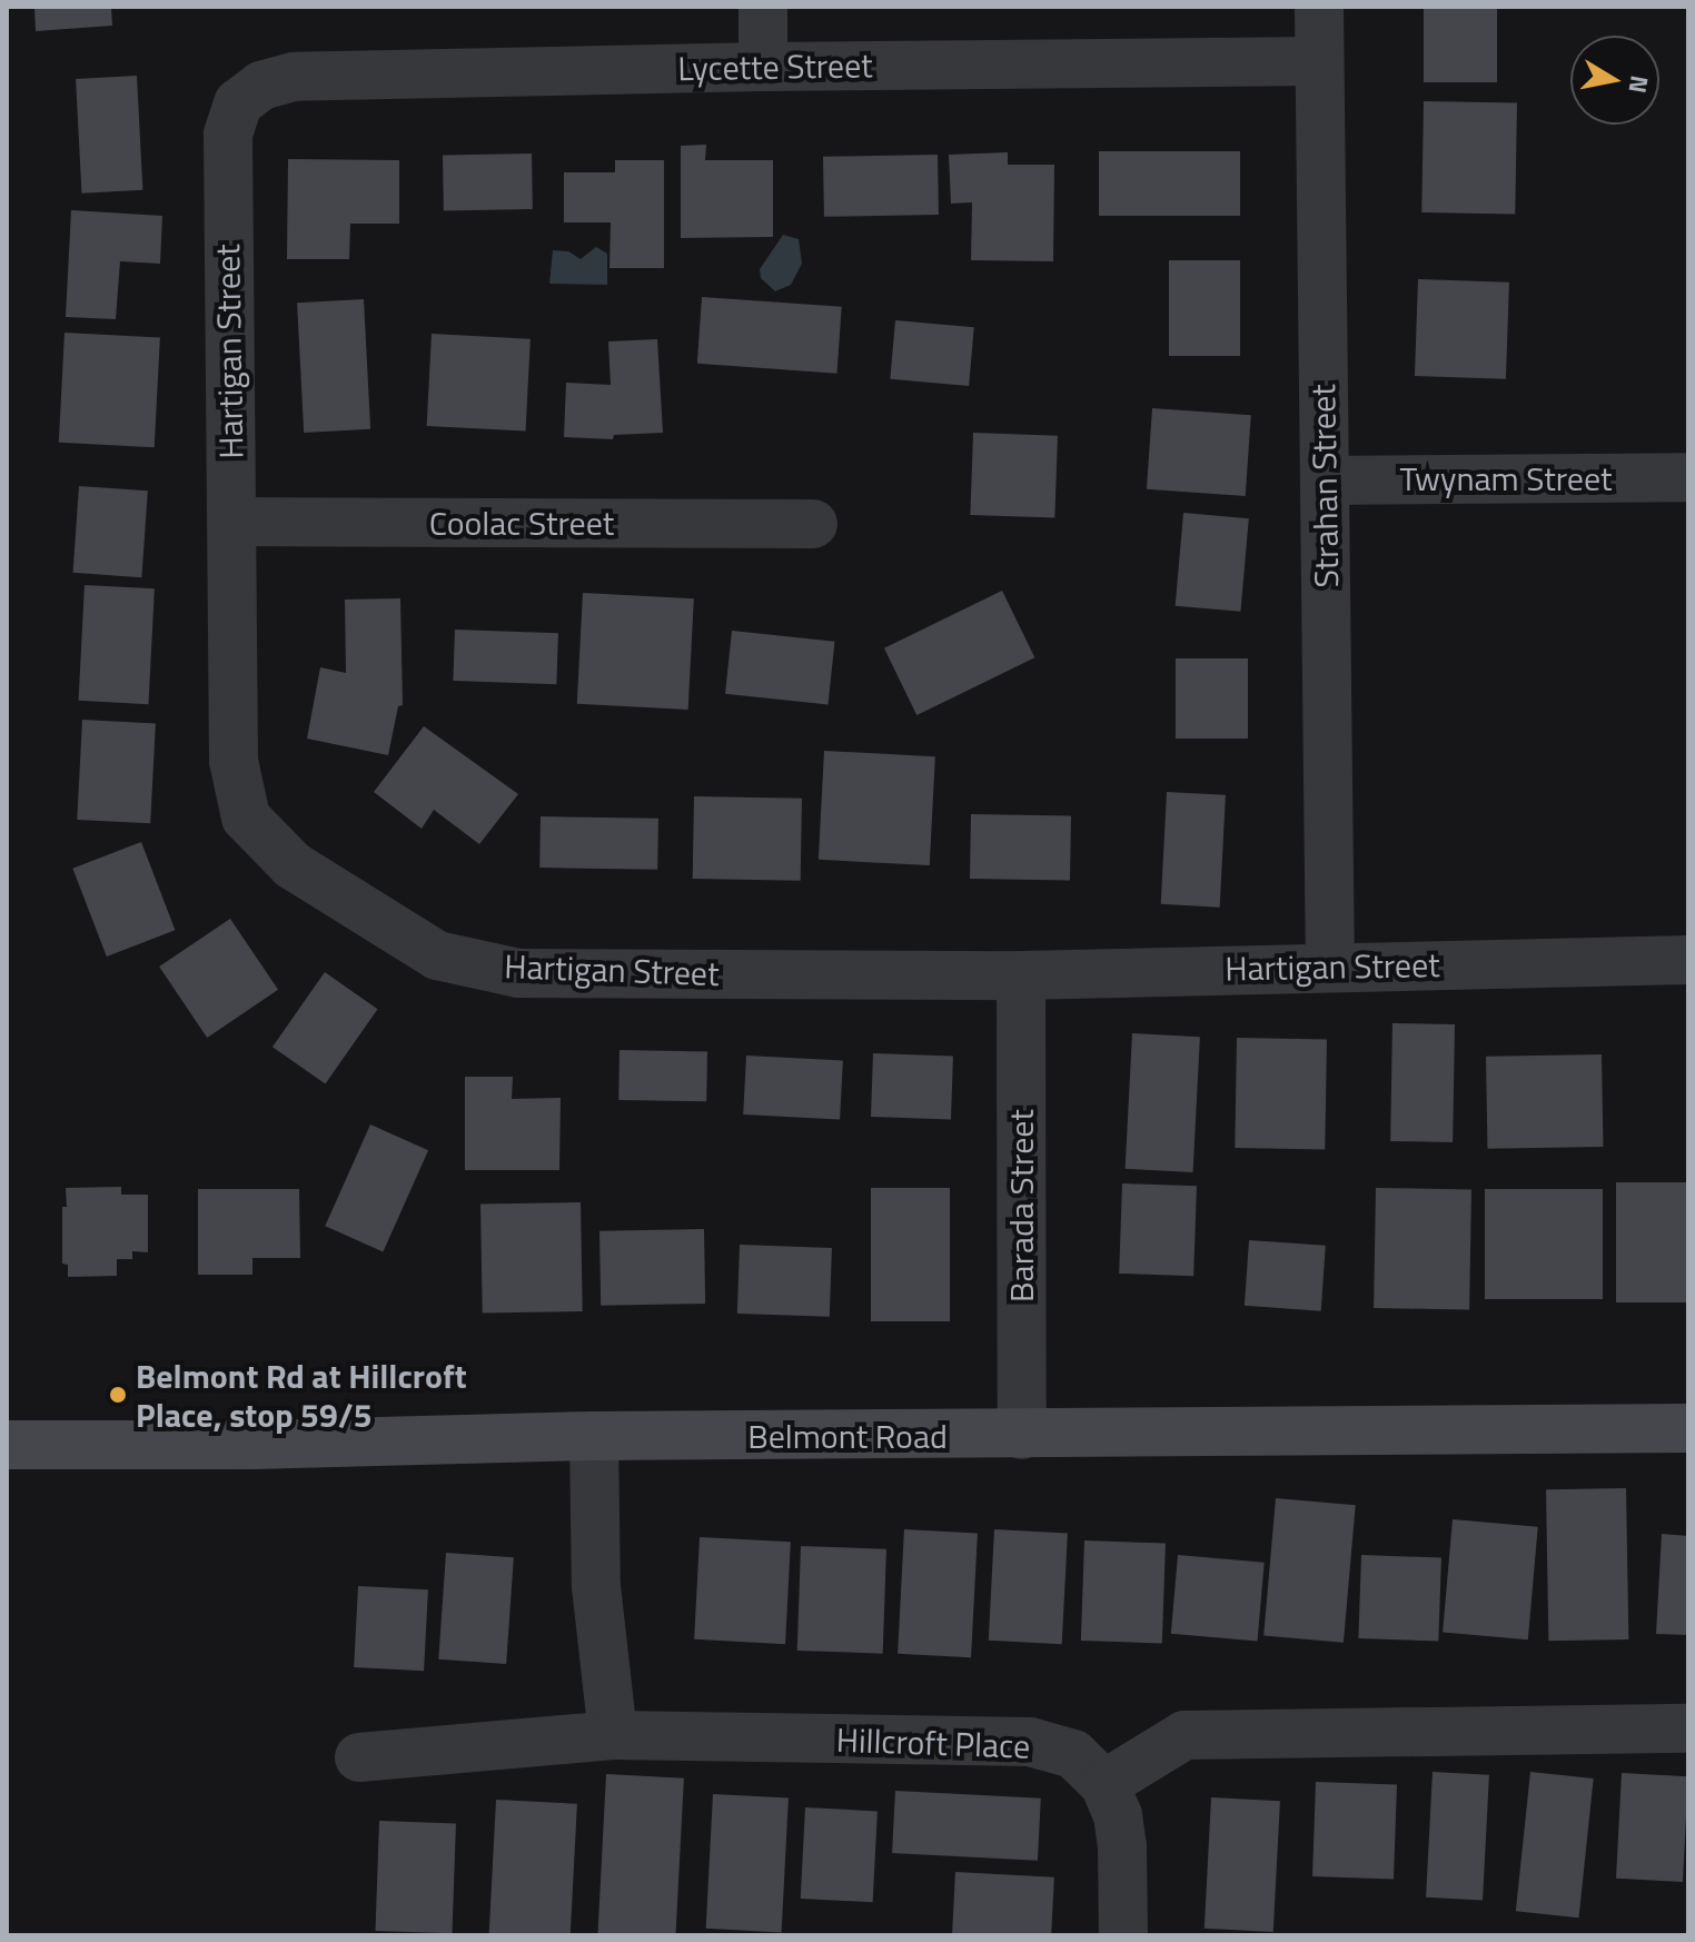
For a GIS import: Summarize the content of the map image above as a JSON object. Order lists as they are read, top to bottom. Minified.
{"streets":{"main road":["Belmont Road"],"street":["Lycette Street","Hartigan Street","Twynam Street","Strahan Street","Coolac Street","Barada Street","Hillcroft Place"]},"crossings":[["Lycette Street","Hartigan Street"],["Lycette Street","Strahan Street"],["Hartigan Street","Strahan Street"],["Hartigan Street","Coolac Street"],["Hartigan Street","Barada Street"],["Twynam Street","Strahan Street"],["Barada Street","Belmont Road"]],"places":["Belmont Rd at Hillcroft Place, stop 59/5"],"north":"right"}
